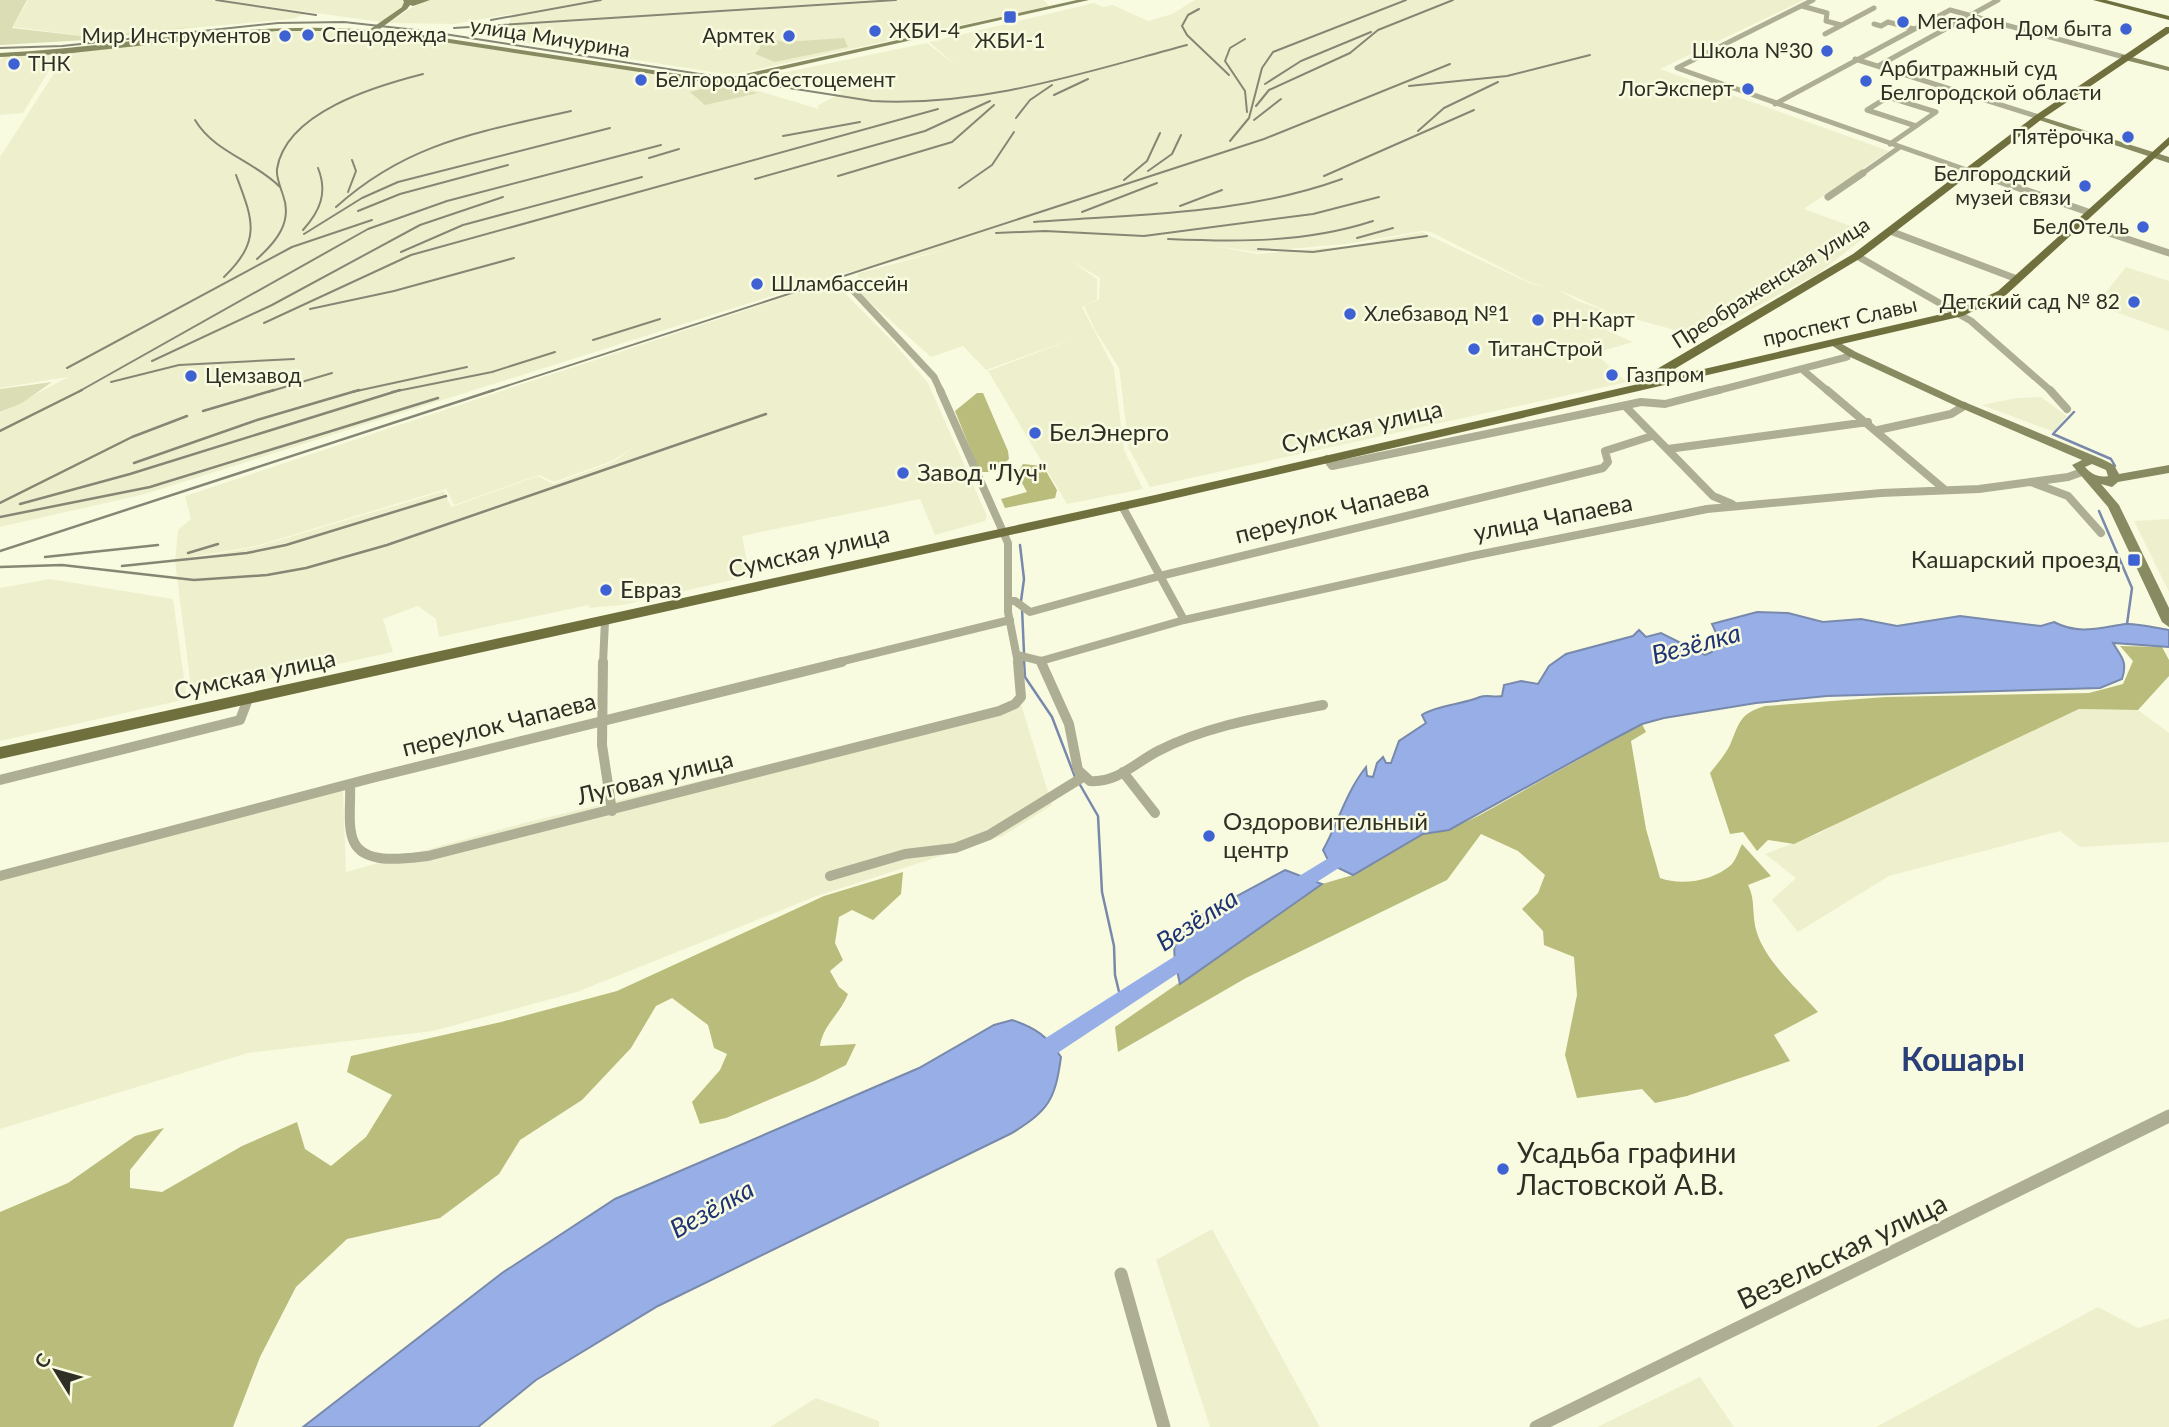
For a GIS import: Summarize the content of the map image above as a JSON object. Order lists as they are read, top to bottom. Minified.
{"streets":{"main road":["Преображенская улица","проспект Славы","Сумская улица"],"street":["улица Мичурина","переулок Чапаева","улица Чапаева","Луговая улица","Везельская улица"]},"crossings":[["Преображенская улица","проспект Славы"],["Преображенская улица","Сумская улица"],["проспект Славы","Сумская улица"],["переулок Чапаева","Луговая улица"]],"districts":["Кошары"],"water":["Везёлка"],"places":{"transit":["ЖБИ-1","Кашарский проезд"],"other":["Мегафон","Дом быта","ЖБИ-4","Спецодежда","Мир Инструментов","Армтек","Школа №30","ТНК","Белгородасбестоцемент","Арбитражный суд Белгородской области","ЛогЭксперт","Пятёрочка","Белгородский музей связи","БелОтель","Шламбассейн","Детский сад № 82","Хлебзавод №1","РН-Карт","ТитанСтрой","Газпром","Цемзавод","БелЭнерго","Завод \"Луч\"","Евраз","Оздоровительный центр","Усадьба графини Ластовской А.В."]},"north":"top left"}
